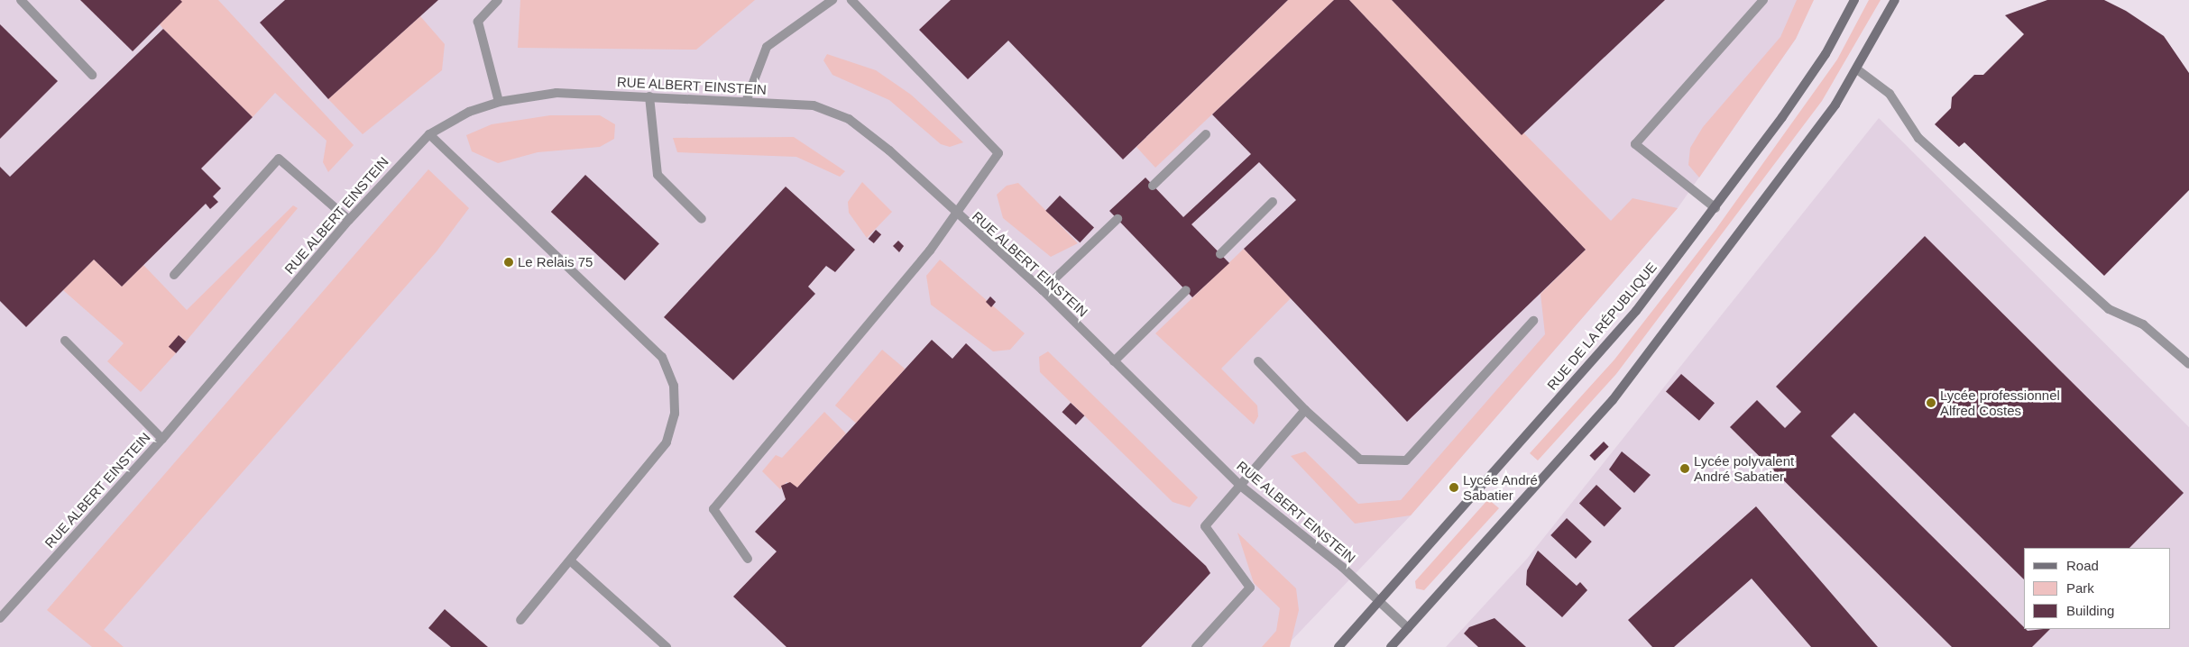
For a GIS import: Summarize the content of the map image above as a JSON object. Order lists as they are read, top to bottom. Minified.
{"streets":{"main road":["RUE DE LA RÉPUBLIQUE"],"street":["RUE ALBERT EINSTEIN"]},"crossings":[["RUE ALBERT EINSTEIN","RUE DE LA RÉPUBLIQUE"]],"places":["Le Relais 75","Lycée professionnel Alfred Costes","Lycée polyvalent André Sabatier","Lycée André Sabatier"],"legend":["Road","Park","Building"]}
